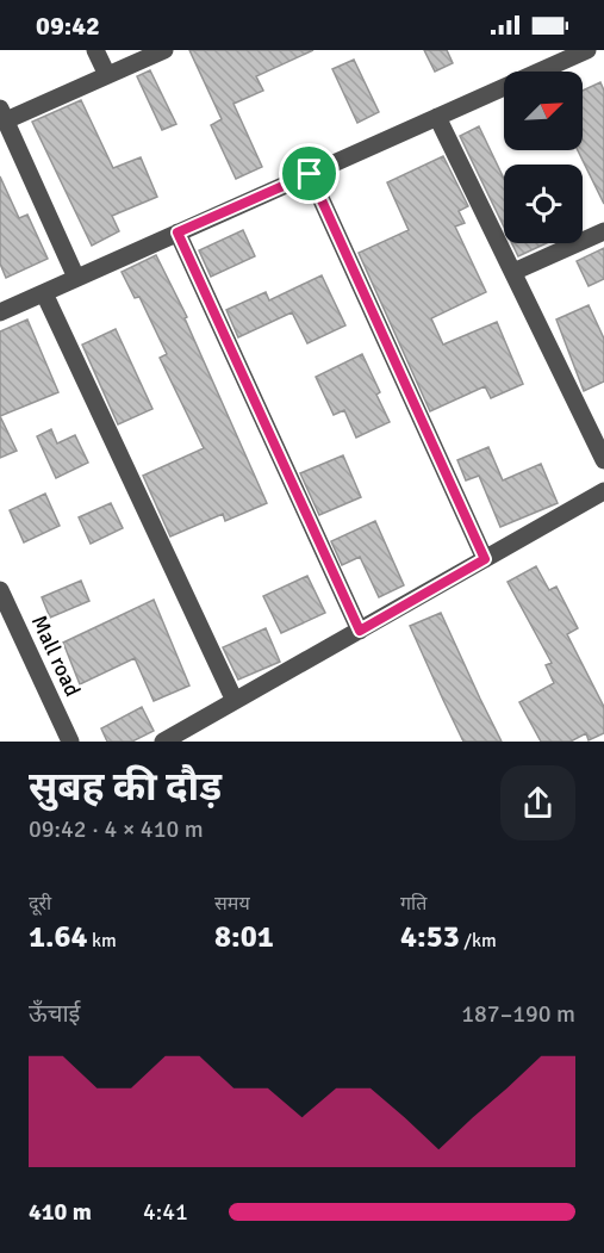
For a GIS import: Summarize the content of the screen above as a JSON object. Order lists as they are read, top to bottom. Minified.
{"streets":{"street":["Mall road"]},"north":"top right","page":{"status":"09:42","heading":["सुबह की दौड़","09:42 · 4 × 410 m"],"stats":[["दूरी","1.64 km"],["समय","8:01"],["गति","4:53 /km"]],"chart":["ऊँचाई","187–190 m"],"list":[{"name":"410 m","note":"4:41"}]}}
